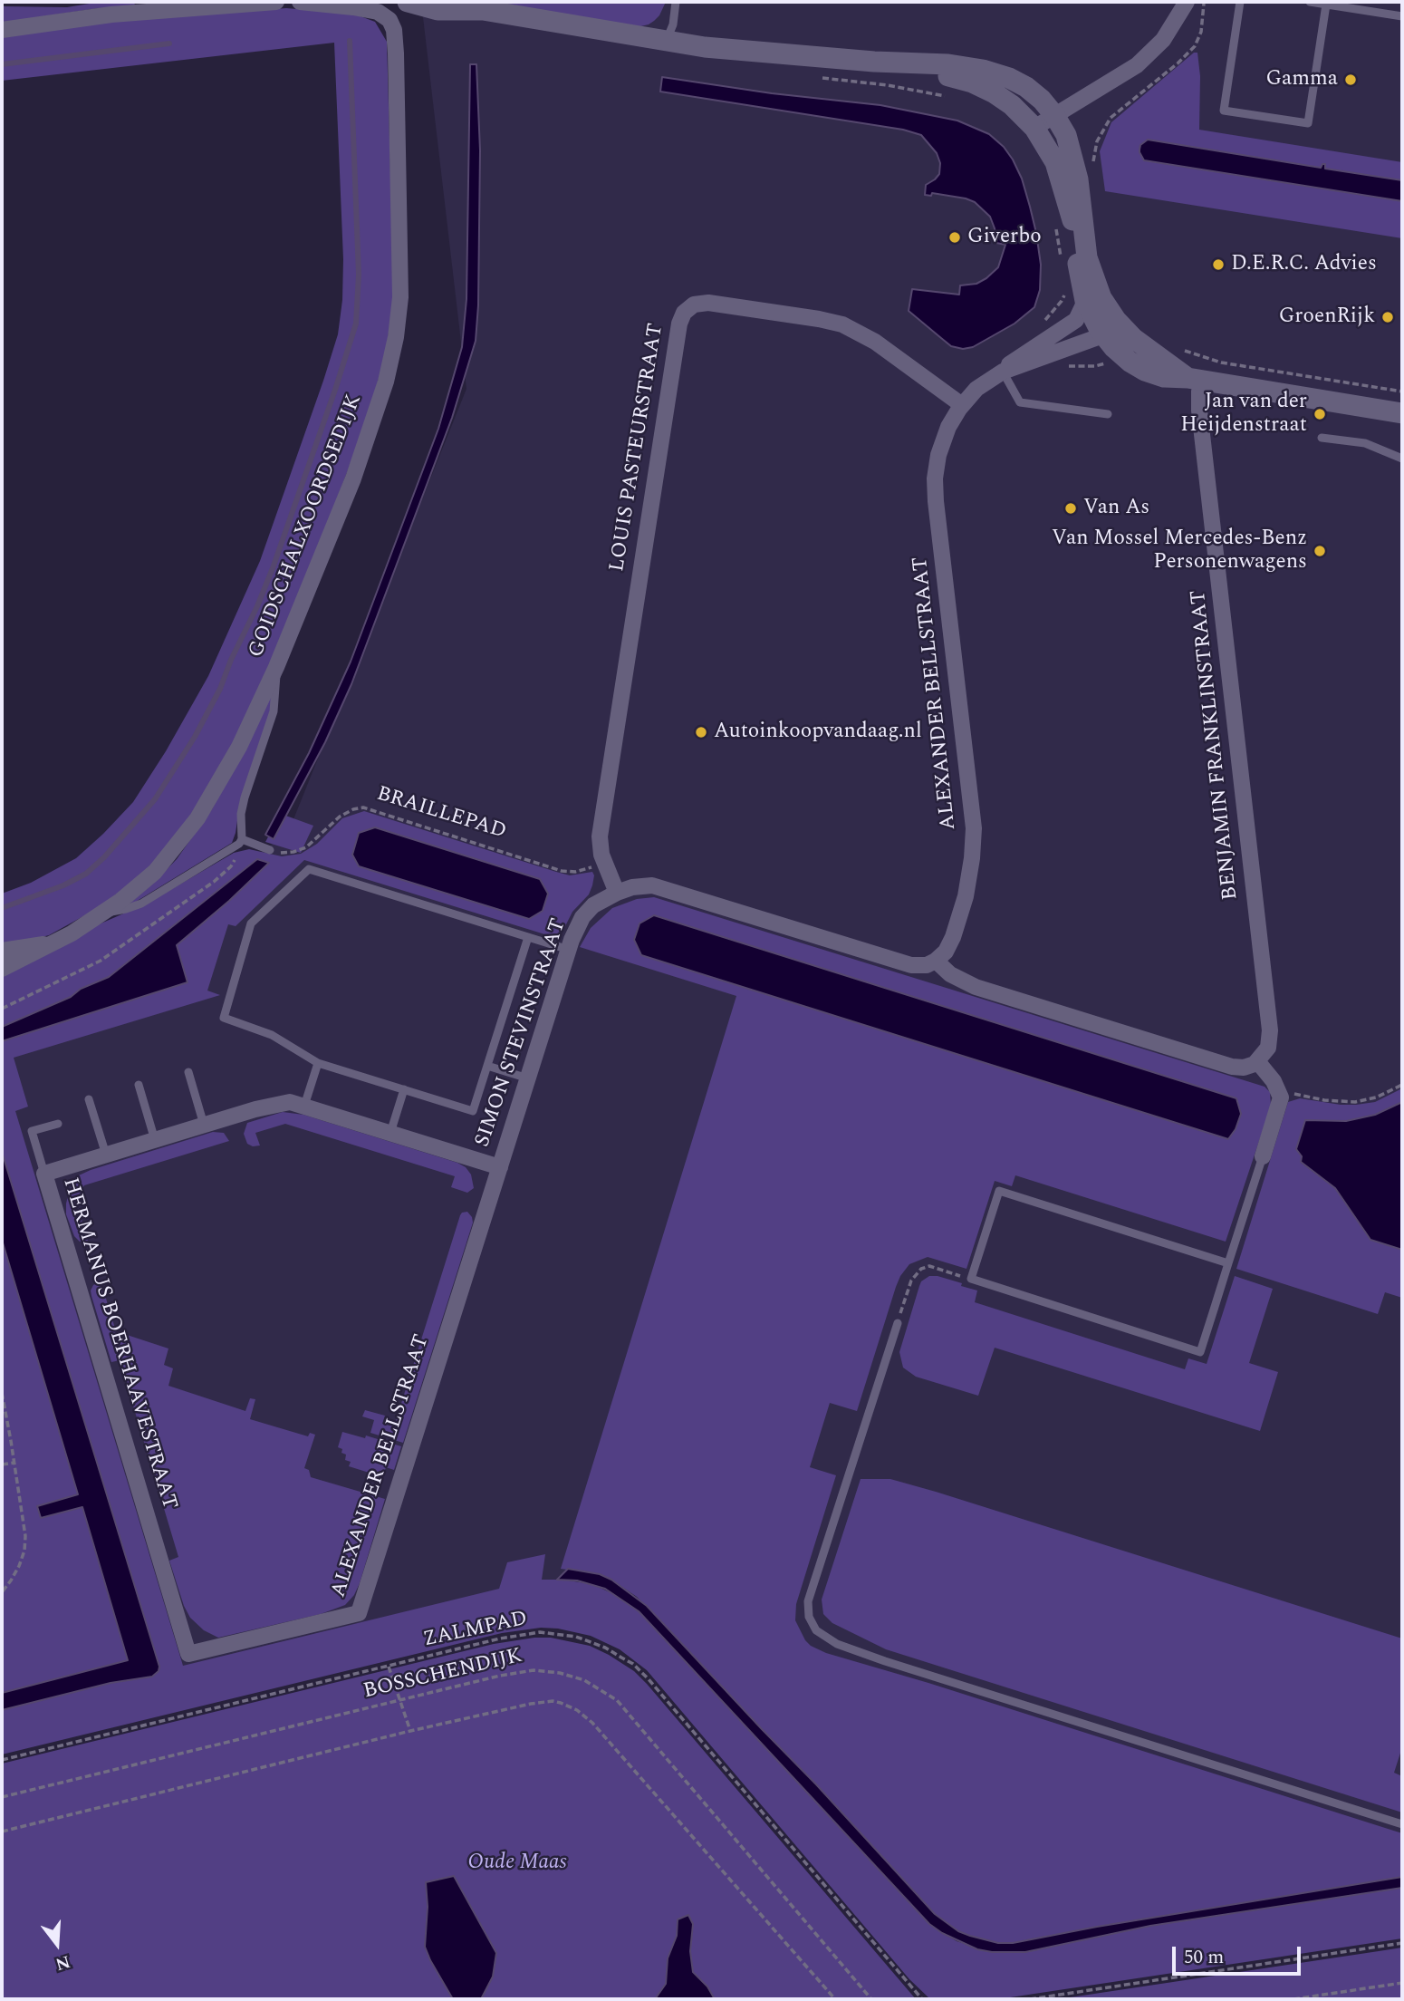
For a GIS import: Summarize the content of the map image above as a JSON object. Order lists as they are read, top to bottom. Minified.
{"streets":{"street":["LOUIS PASTEURSTRAAT","GOIDSCHALXOORDSEDIJK","ALEXANDER BELLSTRAAT","BENJAMIN FRANKLINSTRAAT","SIMON STEVINSTRAAT","HERMANUS BOERHAAVESTRAAT"],"path":["BRAILLEPAD","ZALMPAD","BOSSCHENDIJK"]},"crossings":[["LOUIS PASTEURSTRAAT","ALEXANDER BELLSTRAAT"],["LOUIS PASTEURSTRAAT","BRAILLEPAD"],["LOUIS PASTEURSTRAAT","SIMON STEVINSTRAAT"],["ALEXANDER BELLSTRAAT","SIMON STEVINSTRAAT"],["ALEXANDER BELLSTRAAT","HERMANUS BOERHAAVESTRAAT"],["SIMON STEVINSTRAAT","HERMANUS BOERHAAVESTRAAT"]],"parks":["Oude Maas"],"places":["Gamma","Giverbo","D.E.R.C. Advies","GroenRijk","Jan van der Heijdenstraat","Van As","Van Mossel Mercedes-Benz Personenwagens","Autoinkoopvandaag.nl"],"scale_bar":"50 m","north":"bottom"}
